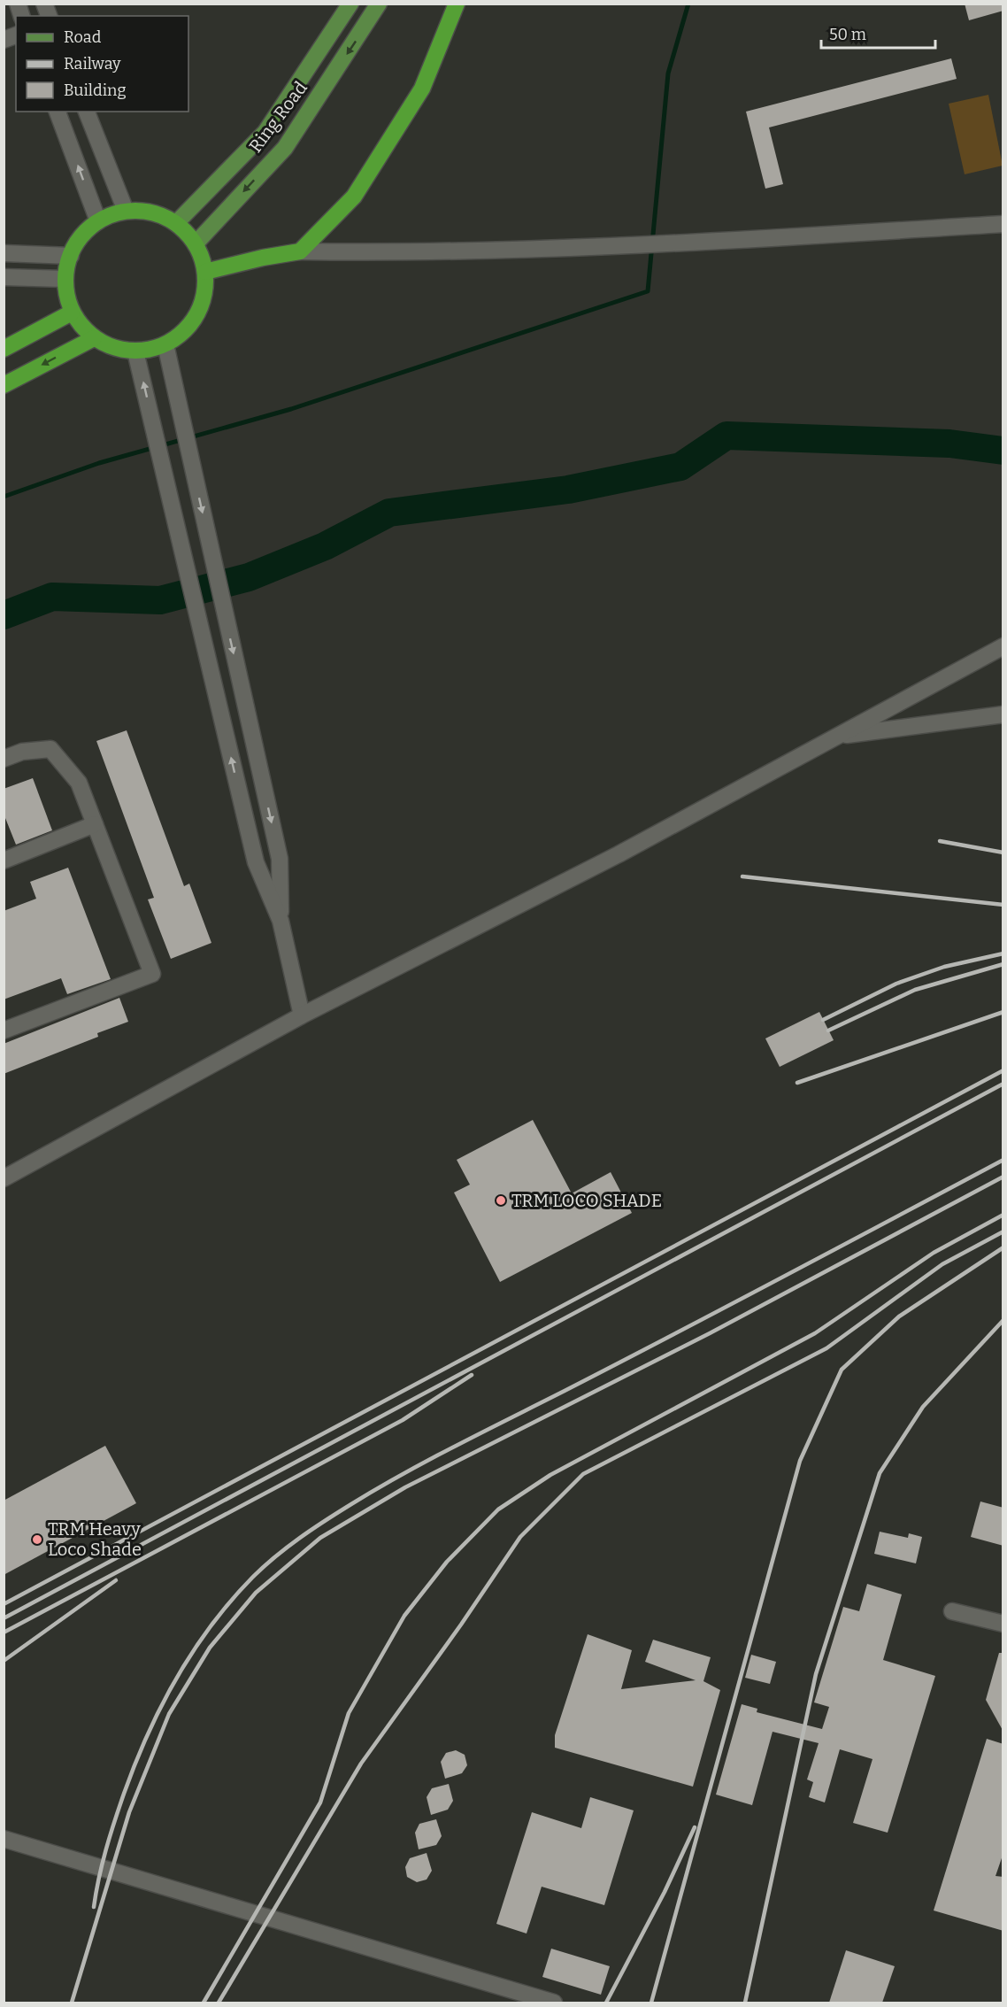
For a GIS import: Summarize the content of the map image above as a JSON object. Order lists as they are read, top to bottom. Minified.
{"streets":{"main road":["Ring Road"]},"places":["TRM LOCO SHADE","TRM Heavy Loco Shade"],"legend":["Road","Railway","Building"],"scale_bar":"50 m"}
